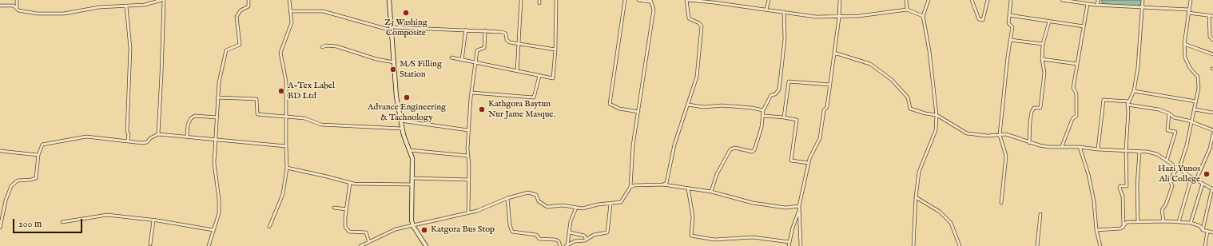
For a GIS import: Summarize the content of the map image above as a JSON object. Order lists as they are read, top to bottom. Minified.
{"places":["Z3 Washing Composite","M/S Filling Station","A-Tex Label BD Ltd","Advance Engineering & Tachnology","Kathgora Baytun Nur Jame Masque.","Hazi Yunos Ali College","Katgora Bus Stop"],"scale_bar":"200 m"}
